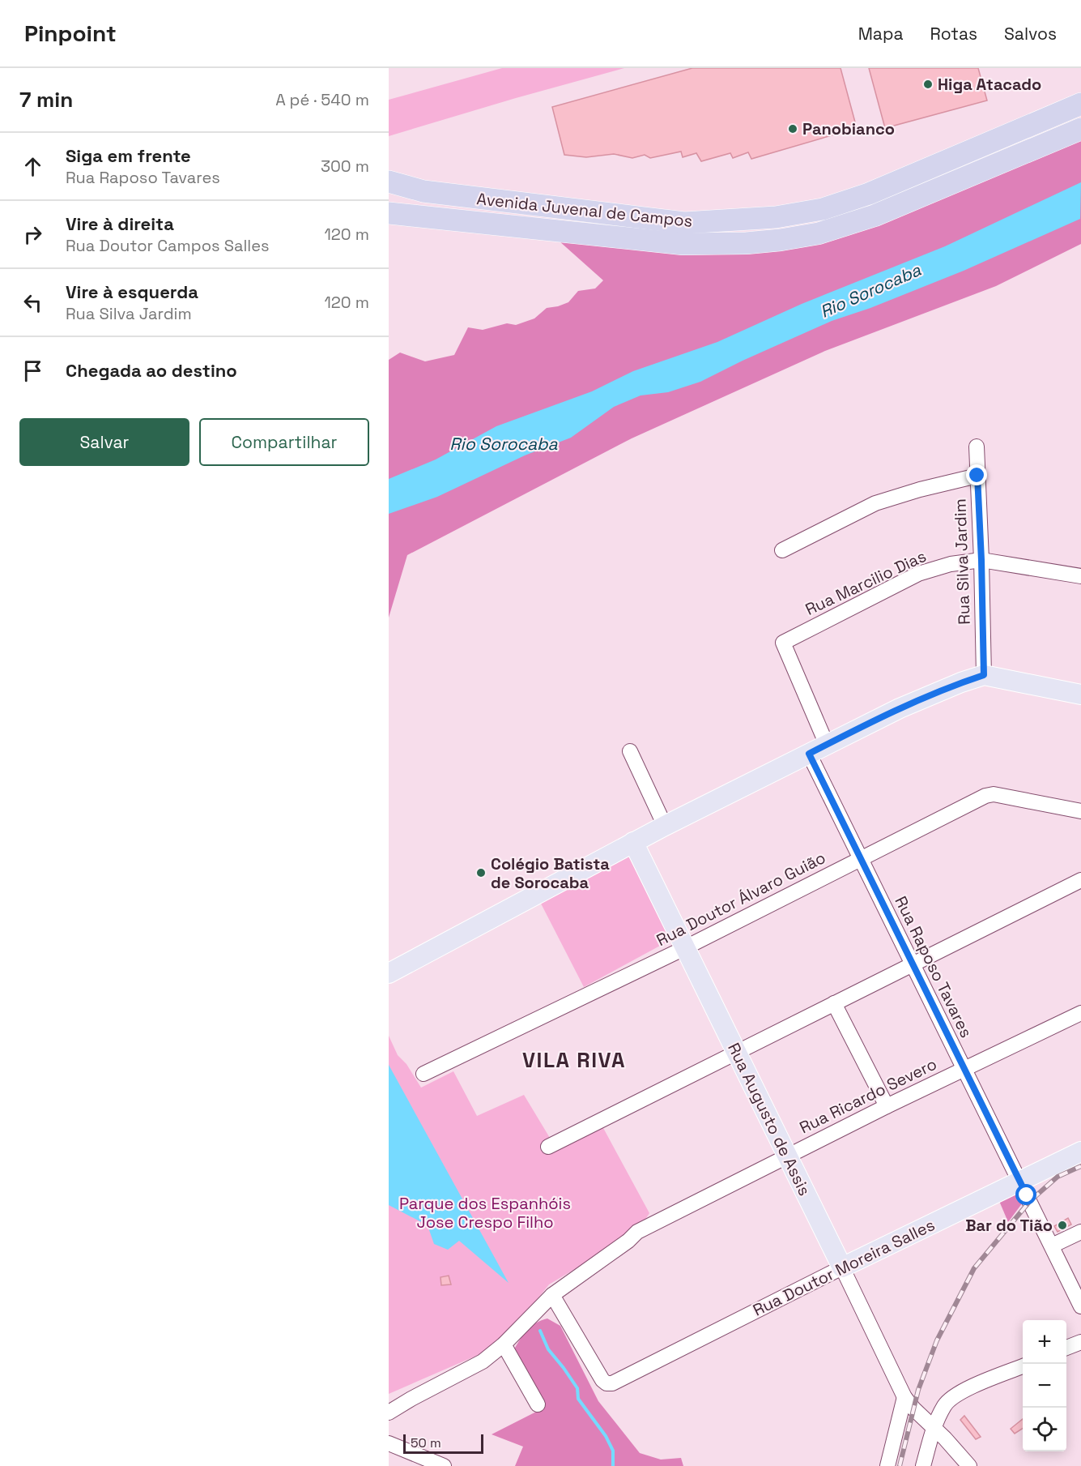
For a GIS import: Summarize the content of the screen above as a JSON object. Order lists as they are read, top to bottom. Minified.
{"streets":{"highway":["Avenida Juvenal de Campos"],"main road":["Rua Augusto de Assis","Rua Doutor Moreira Salles"],"street":["Rua Silva Jardim","Rua Marcilio Dias","Rua Doutor Álvaro Guião","Rua Raposo Tavares","Rua Ricardo Severo"]},"crossings":[["Rua Silva Jardim","Rua Marcilio Dias"],["Rua Doutor Álvaro Guião","Rua Raposo Tavares"],["Rua Doutor Álvaro Guião","Rua Augusto de Assis"],["Rua Raposo Tavares","Rua Ricardo Severo"],["Rua Raposo Tavares","Rua Doutor Moreira Salles"],["Rua Ricardo Severo","Rua Augusto de Assis"],["Rua Ricardo Severo","Rua Doutor Moreira Salles"],["Rua Augusto de Assis","Rua Doutor Moreira Salles"]],"districts":["VILA RIVA"],"water":["Rio Sorocaba"],"parks":["Parque dos Espanhóis Jose Crespo Filho"],"places":["Higa Atacado","Panobianco","Colégio Batista de Sorocaba","Bar do Tião"],"scale_bar":"50 m","page":{"header":"Pinpoint","nav":["Mapa","Rotas","Salvos"],"heading":["7 min","A pé · 540 m"],"list":[["Siga em frente","Rua Raposo Tavares","300 m"],["Vire à direita","Rua Doutor Campos Salles","120 m"],["Vire à esquerda","Rua Silva Jardim","120 m"],"Chegada ao destino"],"buttons":["Salvar","Compartilhar"],"map_buttons":["+","−"],"scale":"50 m"}}
